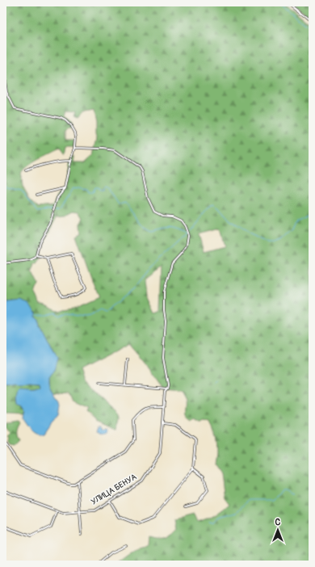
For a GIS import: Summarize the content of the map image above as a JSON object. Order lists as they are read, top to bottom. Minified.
{"streets":{"street":["УЛИЦА БЕНУА"]},"north":"top"}
